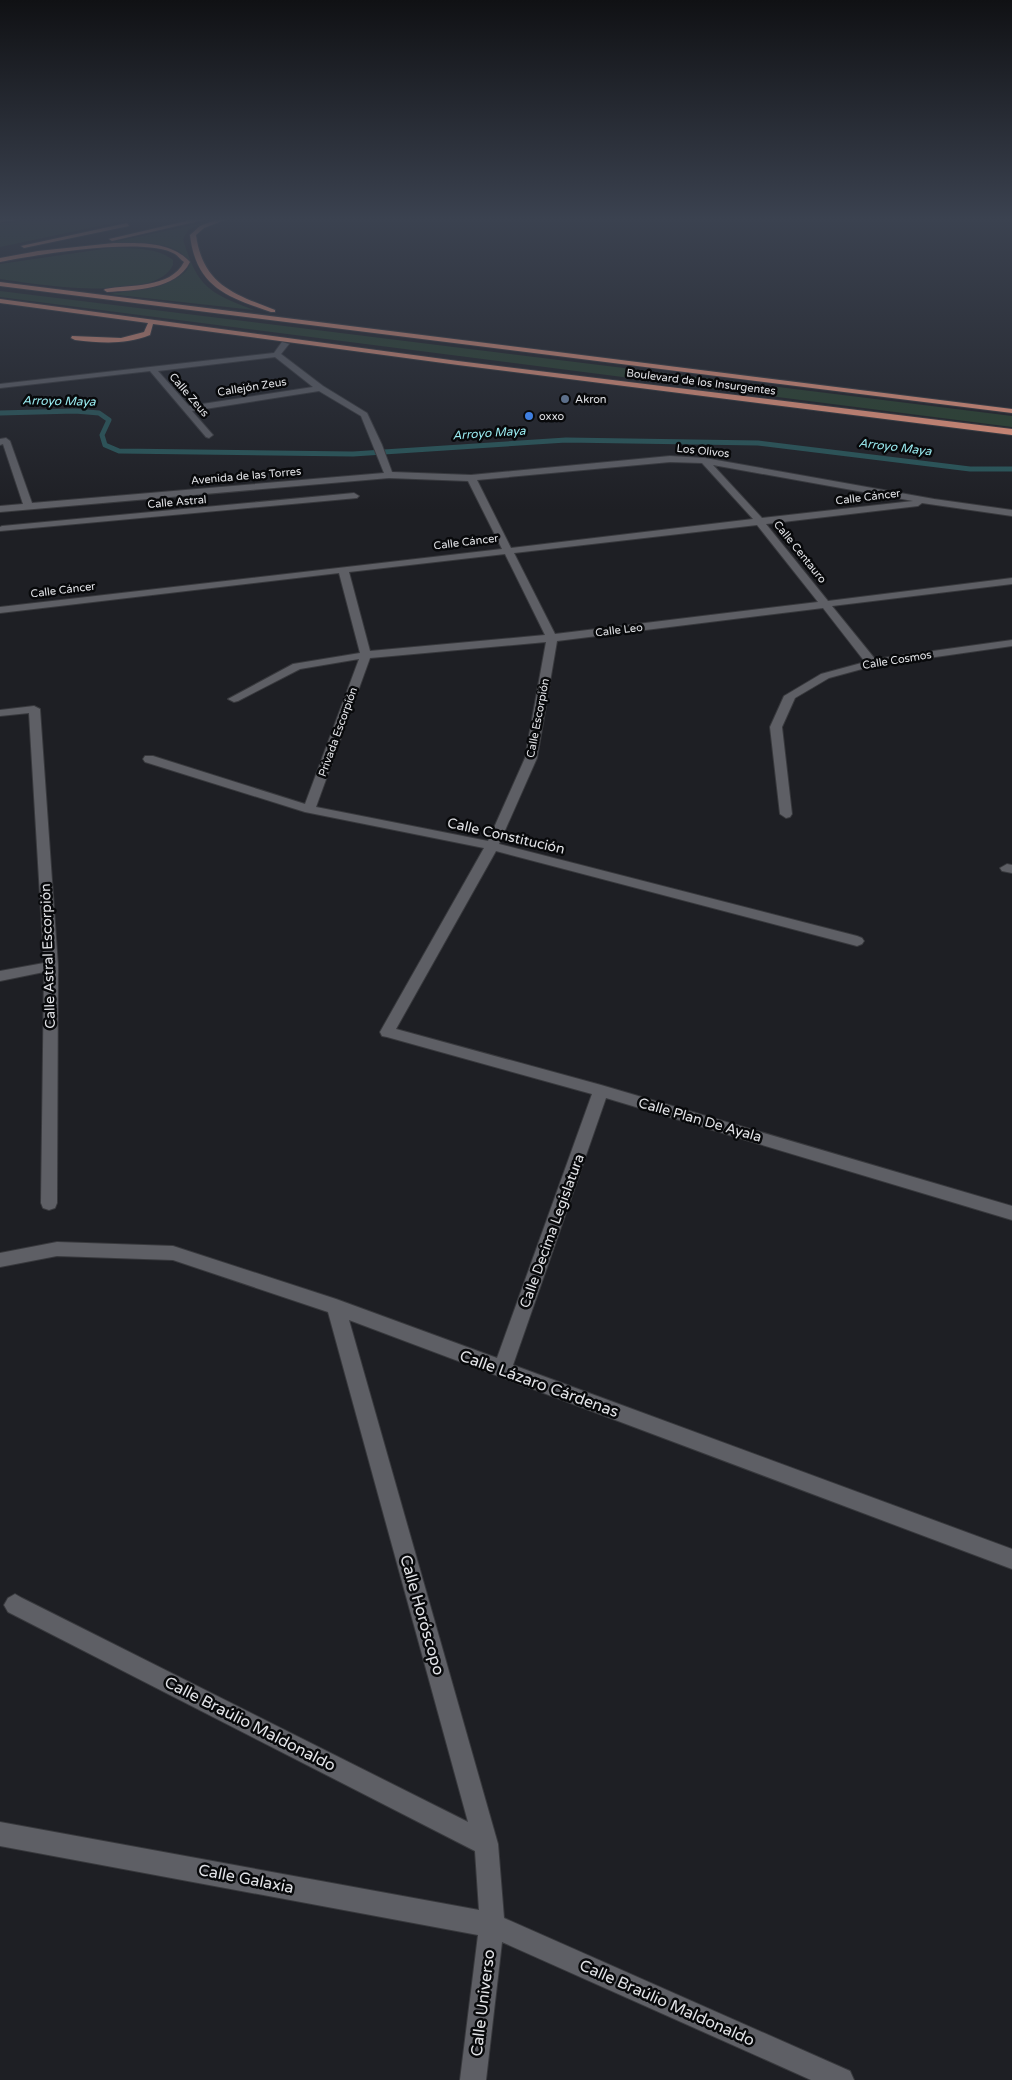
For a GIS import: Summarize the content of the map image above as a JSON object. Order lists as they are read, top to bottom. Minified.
{"streets":{"highway":["Boulevard de los Insurgentes"],"street":["Callejón Zeus","Calle Zeus","Los Olivos","Avenida de las Torres","Calle Cáncer","Calle Astral","Calle Centauro","Calle Leo","Calle Cosmos","Calle Escorpión","Privada Escorpión","Calle Constitución","Calle Astral Escorpión","Calle Plan De Ayala","Calle Decima Legislatura","Calle Lázaro Cárdenas","Calle Horóscopo","Calle Braúlio Maldonaldo","Calle Galaxia","Calle Universo"]},"crossings":[["Callejón Zeus","Calle Zeus"],["Los Olivos","Avenida de las Torres"],["Los Olivos","Calle Cáncer"],["Los Olivos","Calle Centauro"],["Avenida de las Torres","Calle Astral"],["Calle Cáncer","Calle Centauro"],["Calle Centauro","Calle Leo"],["Calle Centauro","Calle Cosmos"],["Calle Leo","Calle Escorpión"],["Calle Leo","Privada Escorpión"],["Calle Escorpión","Calle Constitución"],["Calle Escorpión","Calle Plan De Ayala"],["Privada Escorpión","Calle Constitución"],["Calle Plan De Ayala","Calle Decima Legislatura"],["Calle Decima Legislatura","Calle Lázaro Cárdenas"],["Calle Lázaro Cárdenas","Calle Horóscopo"],["Calle Horóscopo","Calle Braúlio Maldonaldo"],["Calle Horóscopo","Calle Galaxia"],["Calle Horóscopo","Calle Universo"],["Calle Braúlio Maldonaldo","Calle Galaxia"],["Calle Braúlio Maldonaldo","Calle Universo"],["Calle Galaxia","Calle Universo"]],"water":["Arroyo Maya"],"places":["Akron","oxxo"]}
